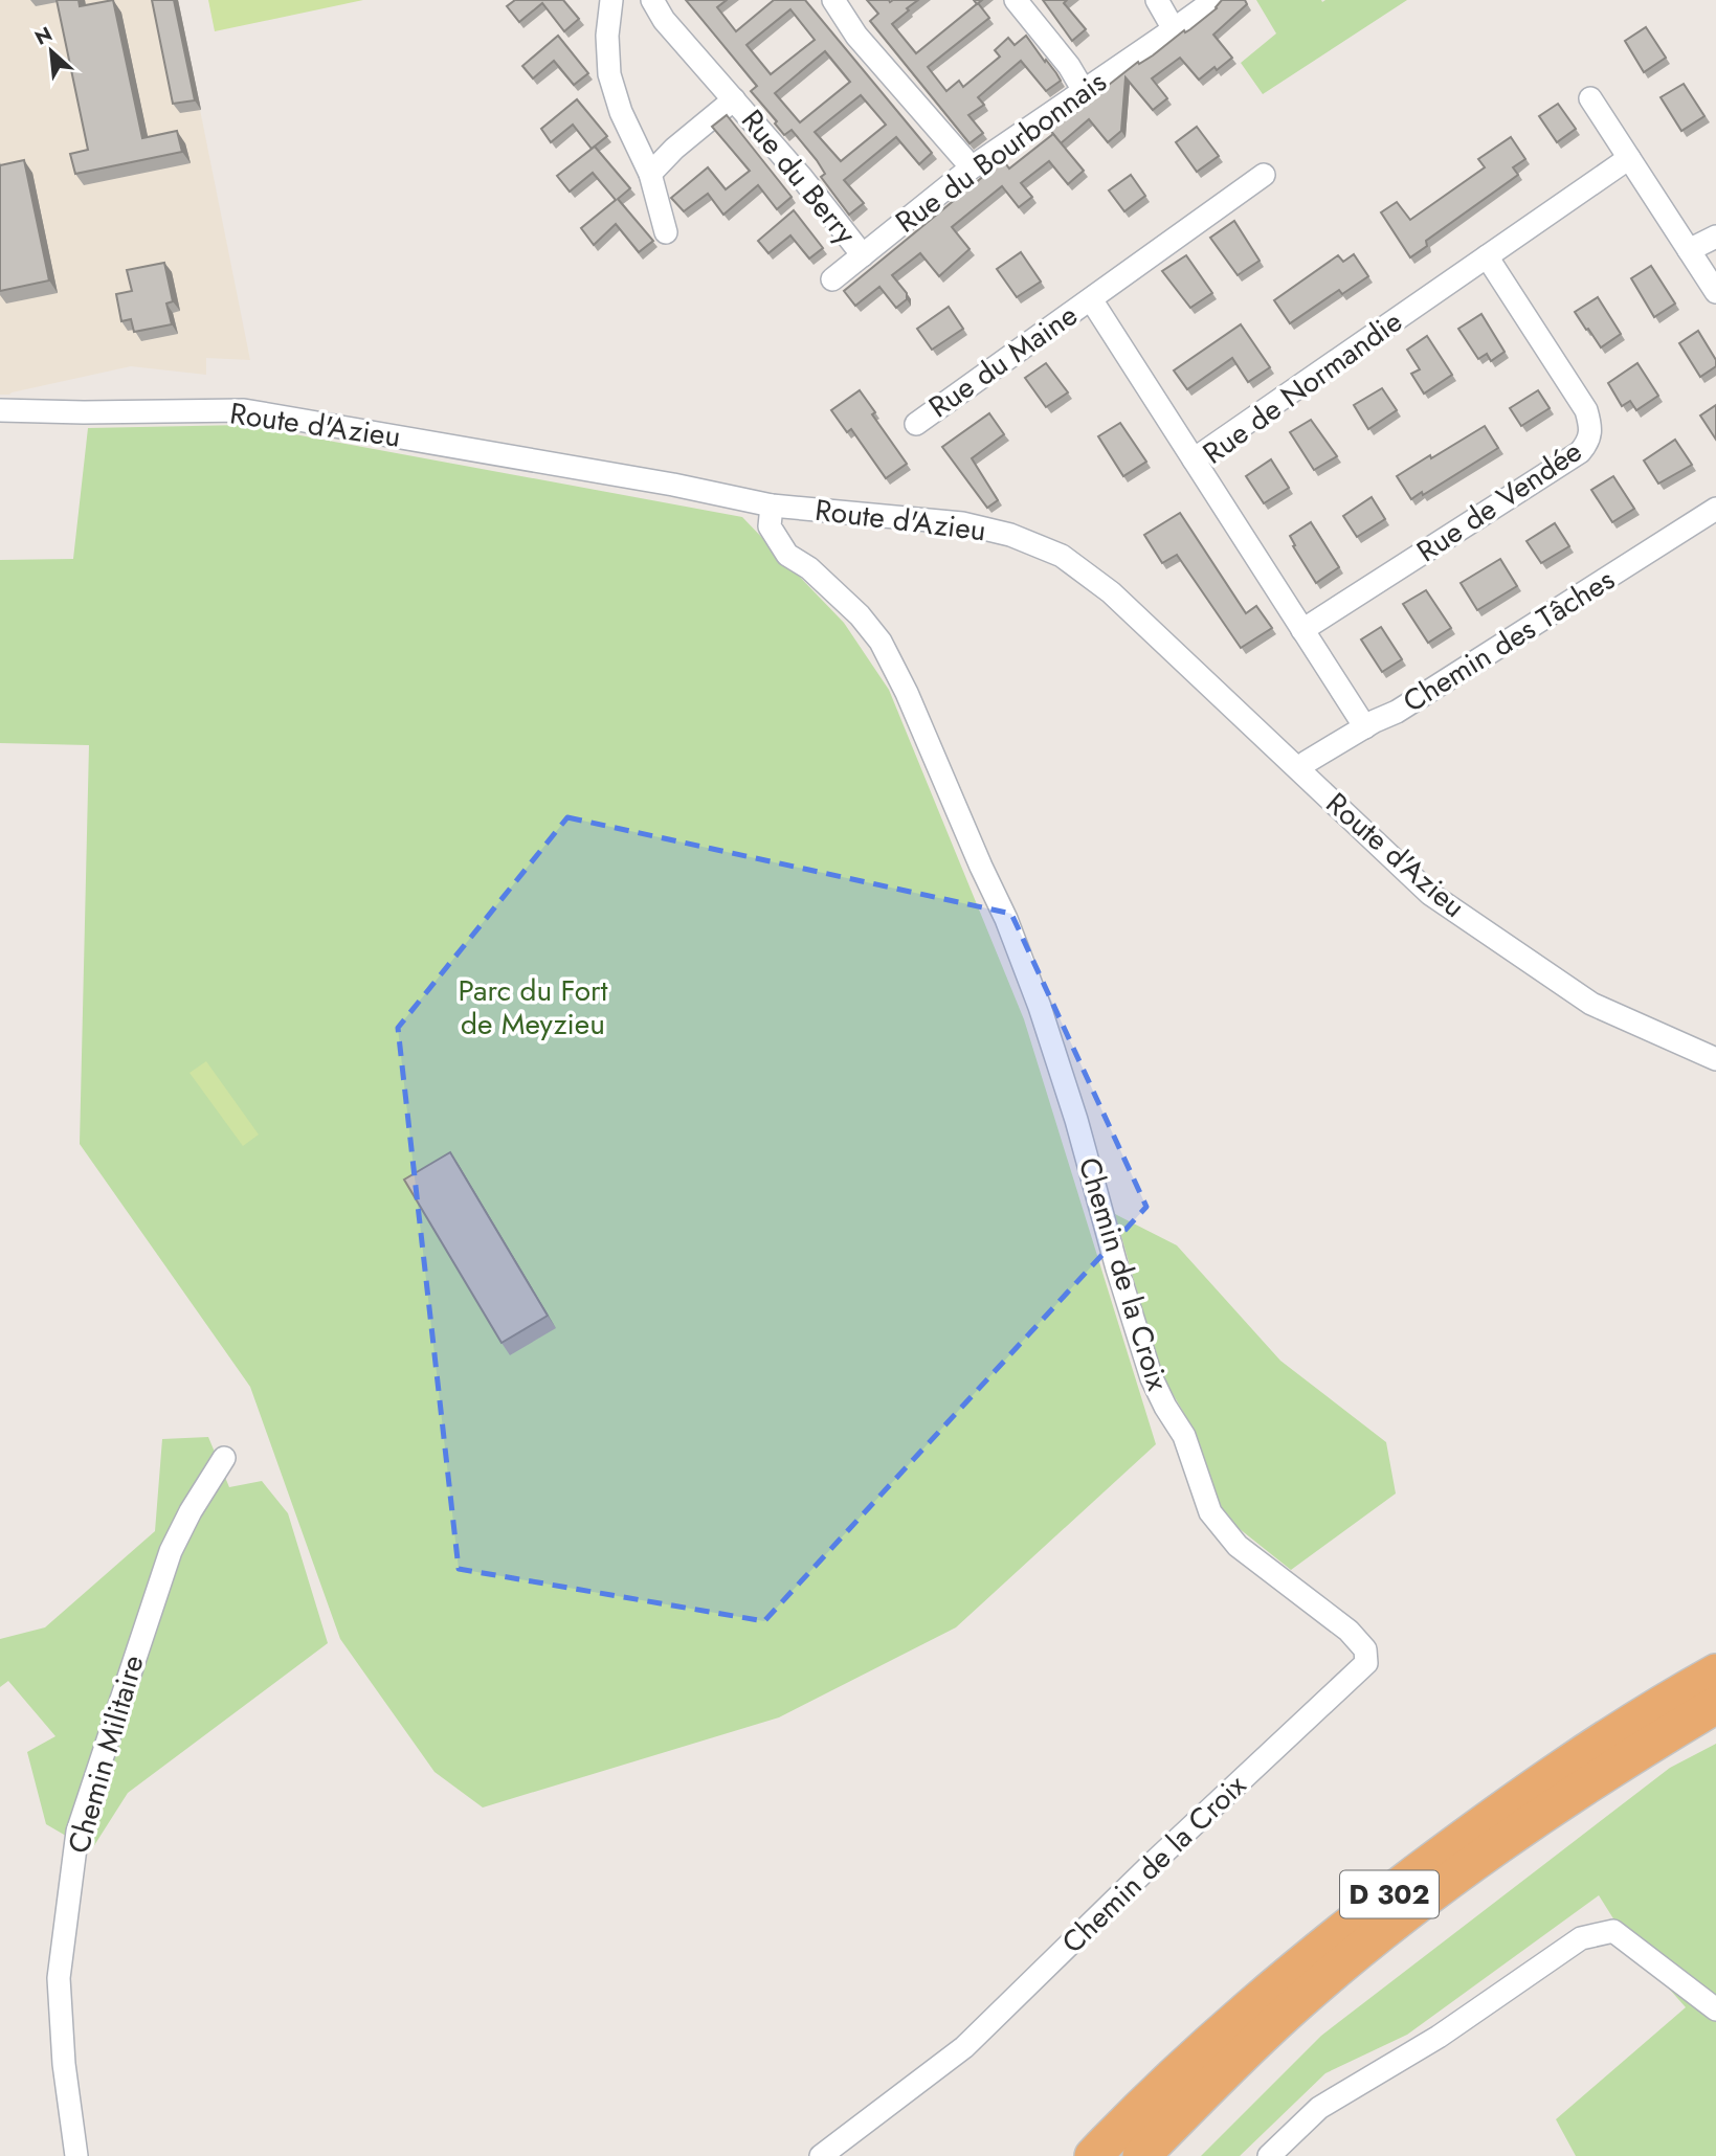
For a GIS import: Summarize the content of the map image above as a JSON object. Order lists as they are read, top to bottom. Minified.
{"streets":{"highway":["D 302"],"street":["Rue du Bourbonnais","Rue du Berry","Rue du Maine","Rue de Normandie","Route d'Azieu","Rue de Vendée","Chemin des Tâches","Chemin de la Croix","Chemin Militaire"]},"crossings":[["Rue du Bourbonnais","Rue du Berry"],["Rue du Maine","Rue de Normandie"],["Rue de Normandie","Rue de Vendée"],["Rue de Normandie","Chemin des Tâches"],["Route d'Azieu","Chemin des Tâches"],["Route d'Azieu","Chemin de la Croix"]],"parks":["Parc du Fort de Meyzieu"],"north":"top left"}
